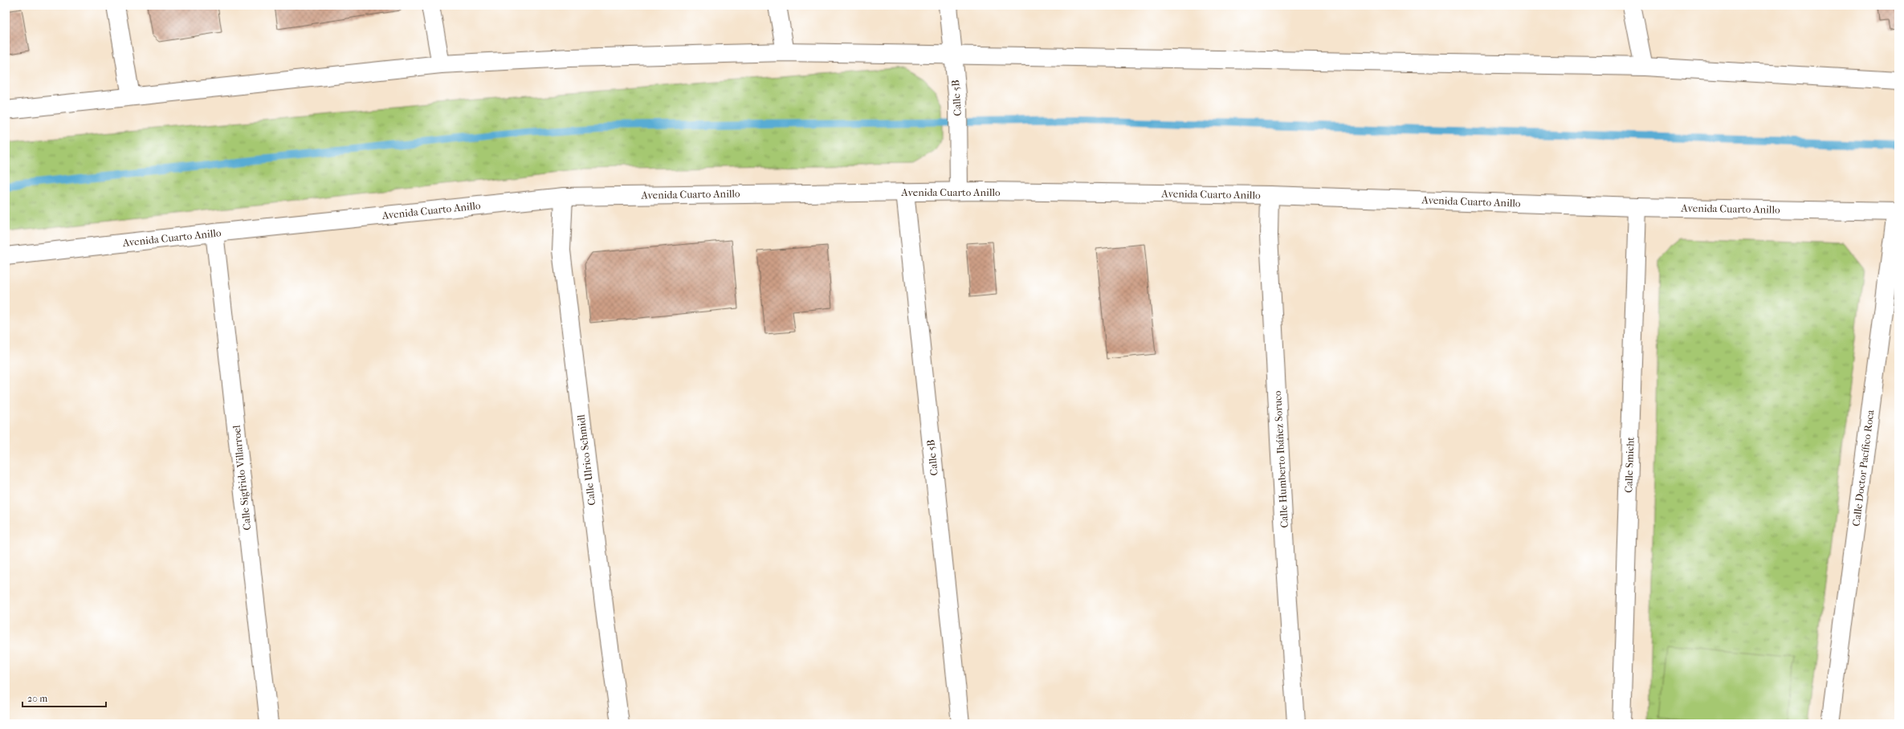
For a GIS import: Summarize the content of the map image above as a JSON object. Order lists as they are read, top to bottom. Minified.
{"streets":{"main road":["Calle 5B","Avenida Cuarto Anillo","Calle Humberto Ibáñez Soruco","Calle Ulrico Schmidl","Calle Smicht","Calle Doctor Pacífico Roca","Calle Sigfrido Villarroel"]},"crossings":[["Calle 5B","Avenida Cuarto Anillo"],["Avenida Cuarto Anillo","Calle Humberto Ibáñez Soruco"],["Avenida Cuarto Anillo","Calle Ulrico Schmidl"],["Avenida Cuarto Anillo","Calle Smicht"],["Avenida Cuarto Anillo","Calle Doctor Pacífico Roca"],["Avenida Cuarto Anillo","Calle Sigfrido Villarroel"]],"scale_bar":"20 m"}
